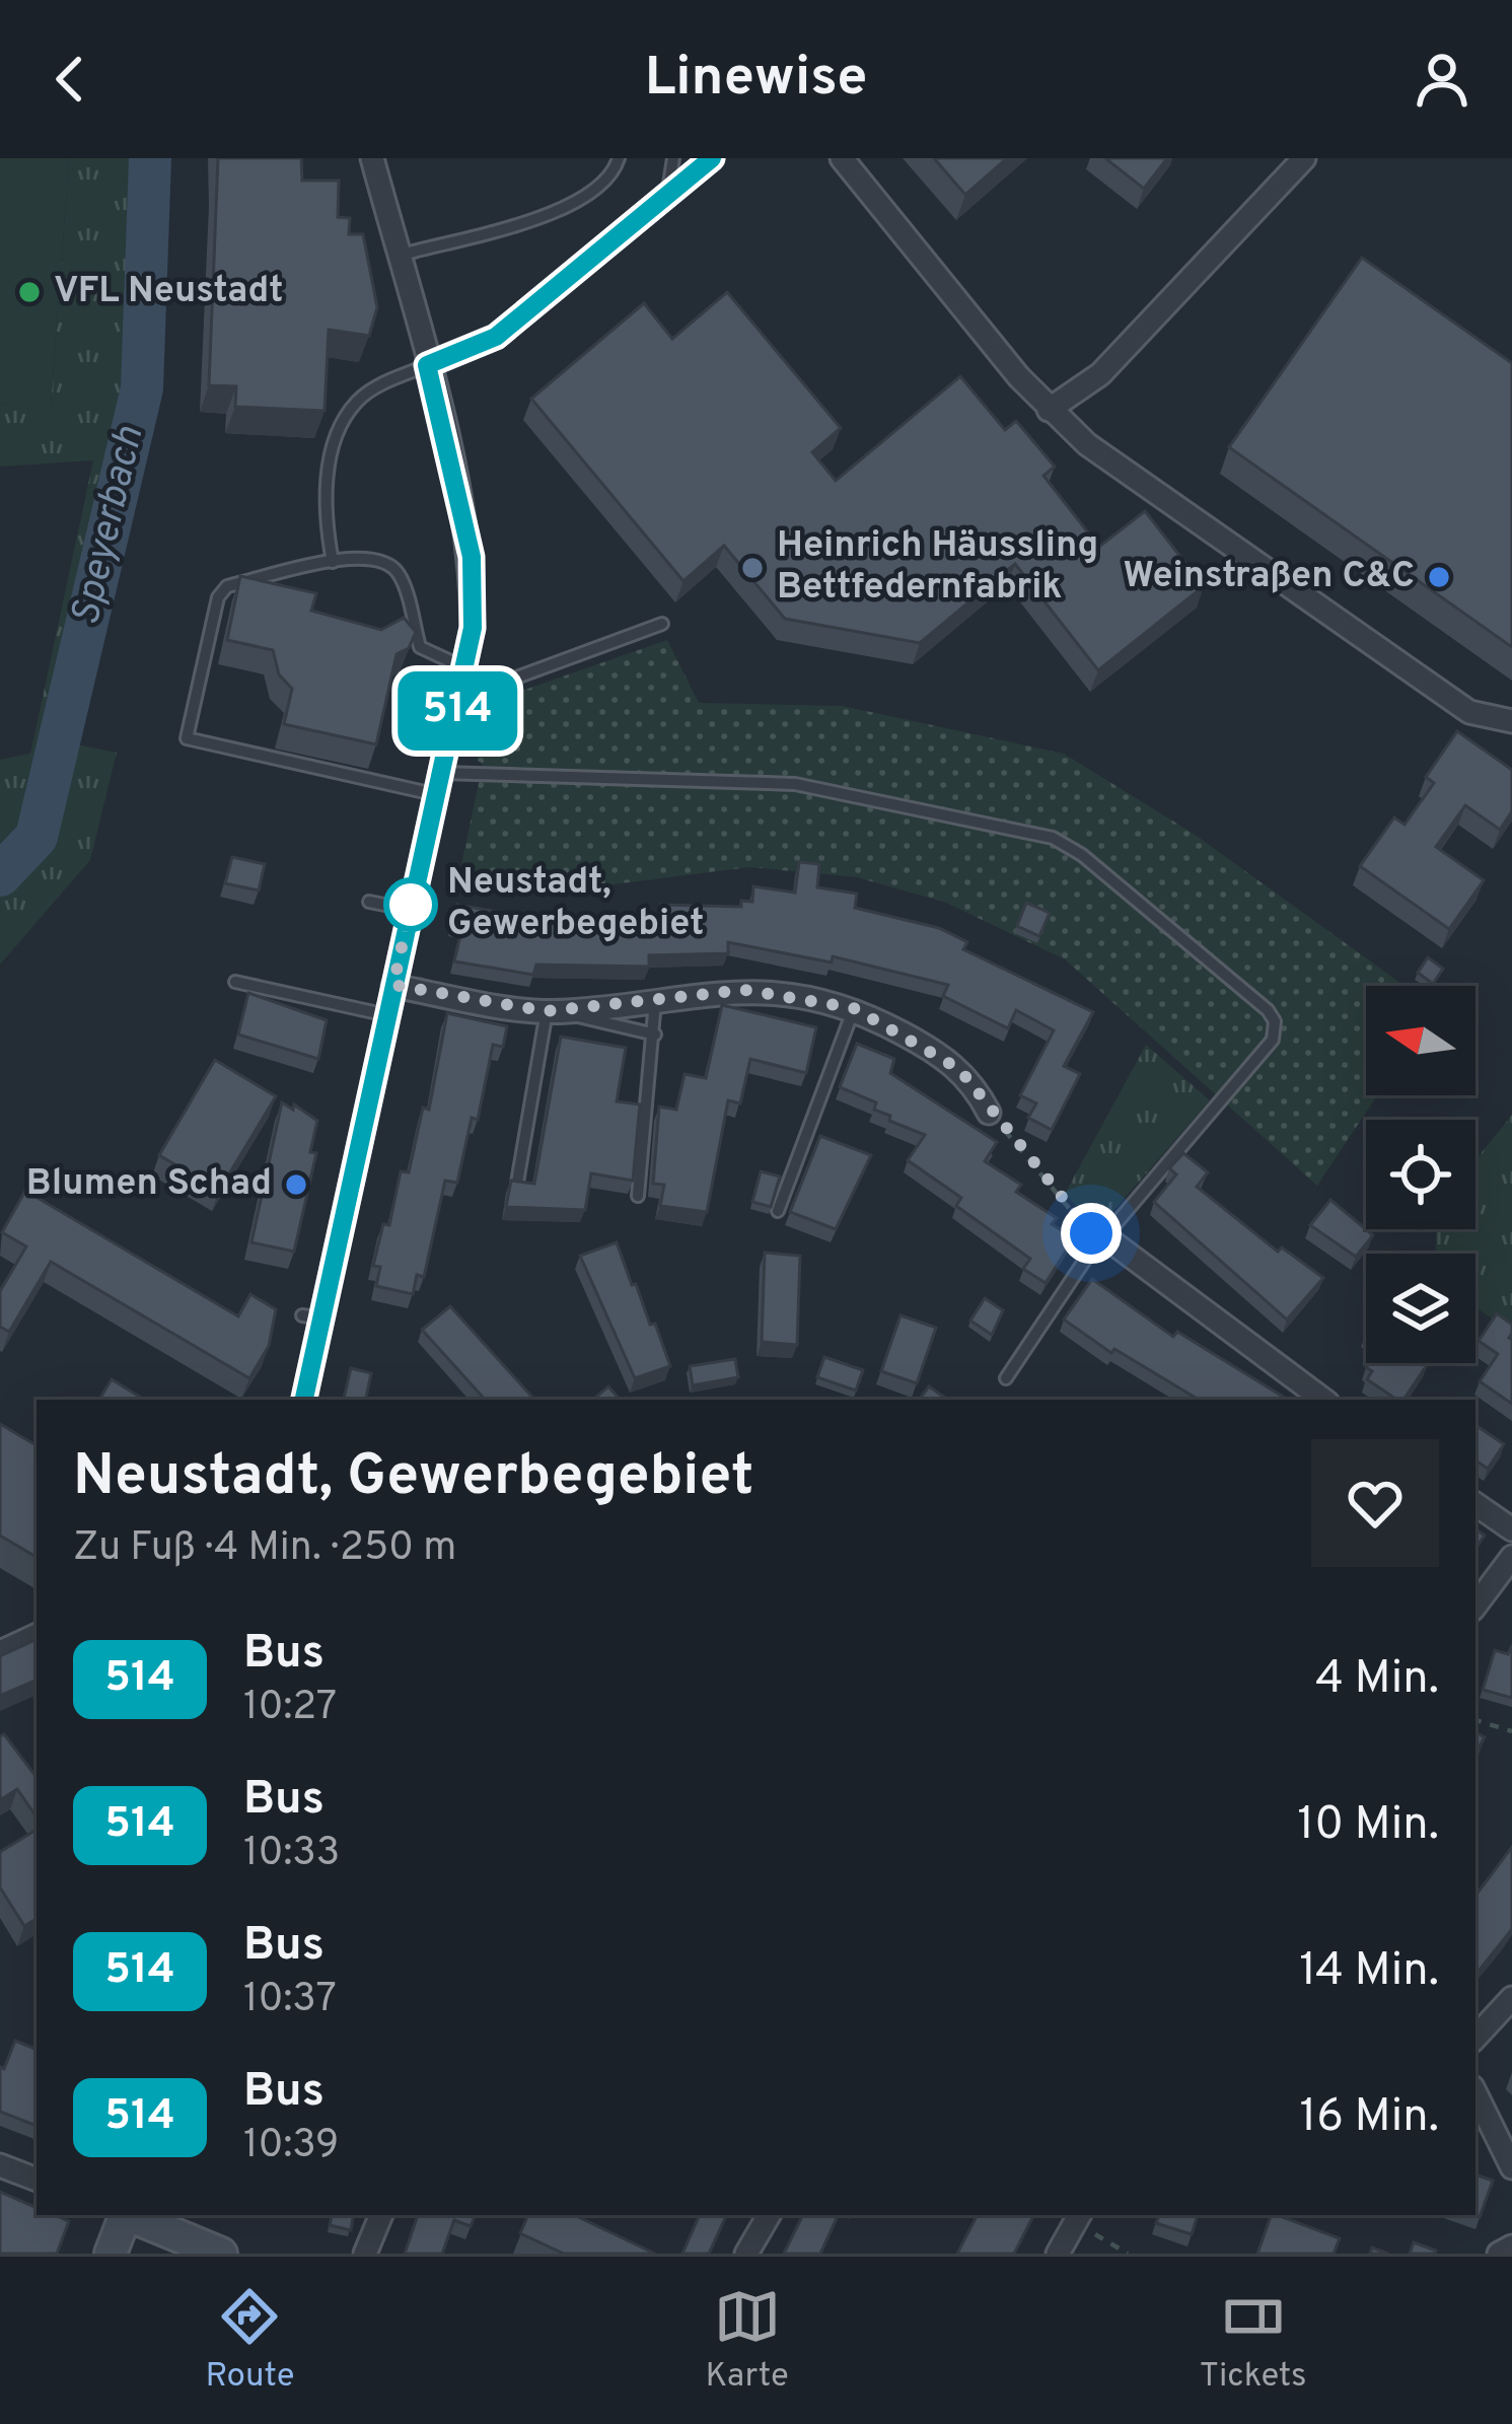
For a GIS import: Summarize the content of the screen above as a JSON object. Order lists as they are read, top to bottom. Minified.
{"water":["Speyerbach"],"places":["VFL Neustadt","Heinrich Häussling Bettfedernfabrik","Weinstraßen C&C","Neustadt, Gewerbegebiet","Blumen Schad"],"lines":["bus line 514"],"north":"left","page":{"header":"Linewise","on_map":"514","heading":["Neustadt, Gewerbegebiet","Zu Fuß · 4 Min. · 250 m"],"list":[{"mark":"514","name":"Bus","note":"10:27","value":"4 Min."},{"mark":"514","name":"Bus","note":"10:33","value":"10 Min."},{"mark":"514","name":"Bus","note":"10:37","value":"14 Min."},{"mark":"514","name":"Bus","note":"10:39","value":"16 Min."}],"tabs":["Route","Karte","Tickets"]}}
